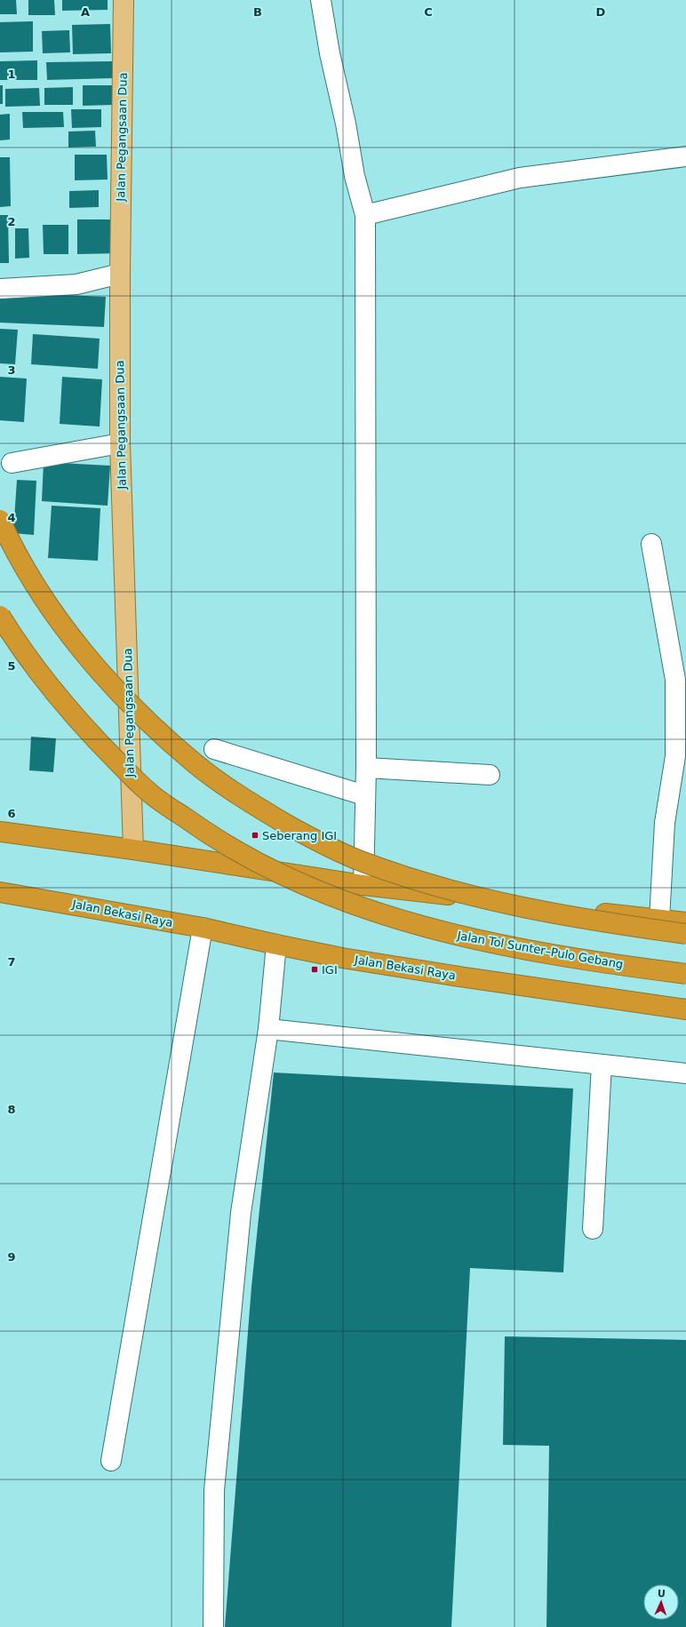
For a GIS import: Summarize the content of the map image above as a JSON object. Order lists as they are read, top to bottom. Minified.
{"streets":{"highway":["Jalan Bekasi Raya","Jalan Tol Sunter–Pulo Gebang"],"main road":["Jalan Pegangsaan Dua"]},"places":{"transit":["Seberang IGI","IGI"]},"north":"top","grid":{"columns":["A","B","C","D"],"rows":["1","2","3","4","5","6","7","8","9"]}}
